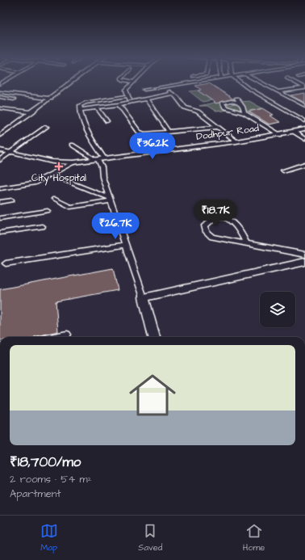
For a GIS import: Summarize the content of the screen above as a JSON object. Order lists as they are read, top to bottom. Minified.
{"streets":{"street":["Dodhpur Road"]},"places":{"health":["City Hospital"]},"page":{"price":["₹36.2K","₹18.7K","₹26.7K"],"list":[{"name":"₹18,700/mo","note":"2 rooms · 54 m² · Apartment"}],"tabs":["Map","Saved","Home"]}}
